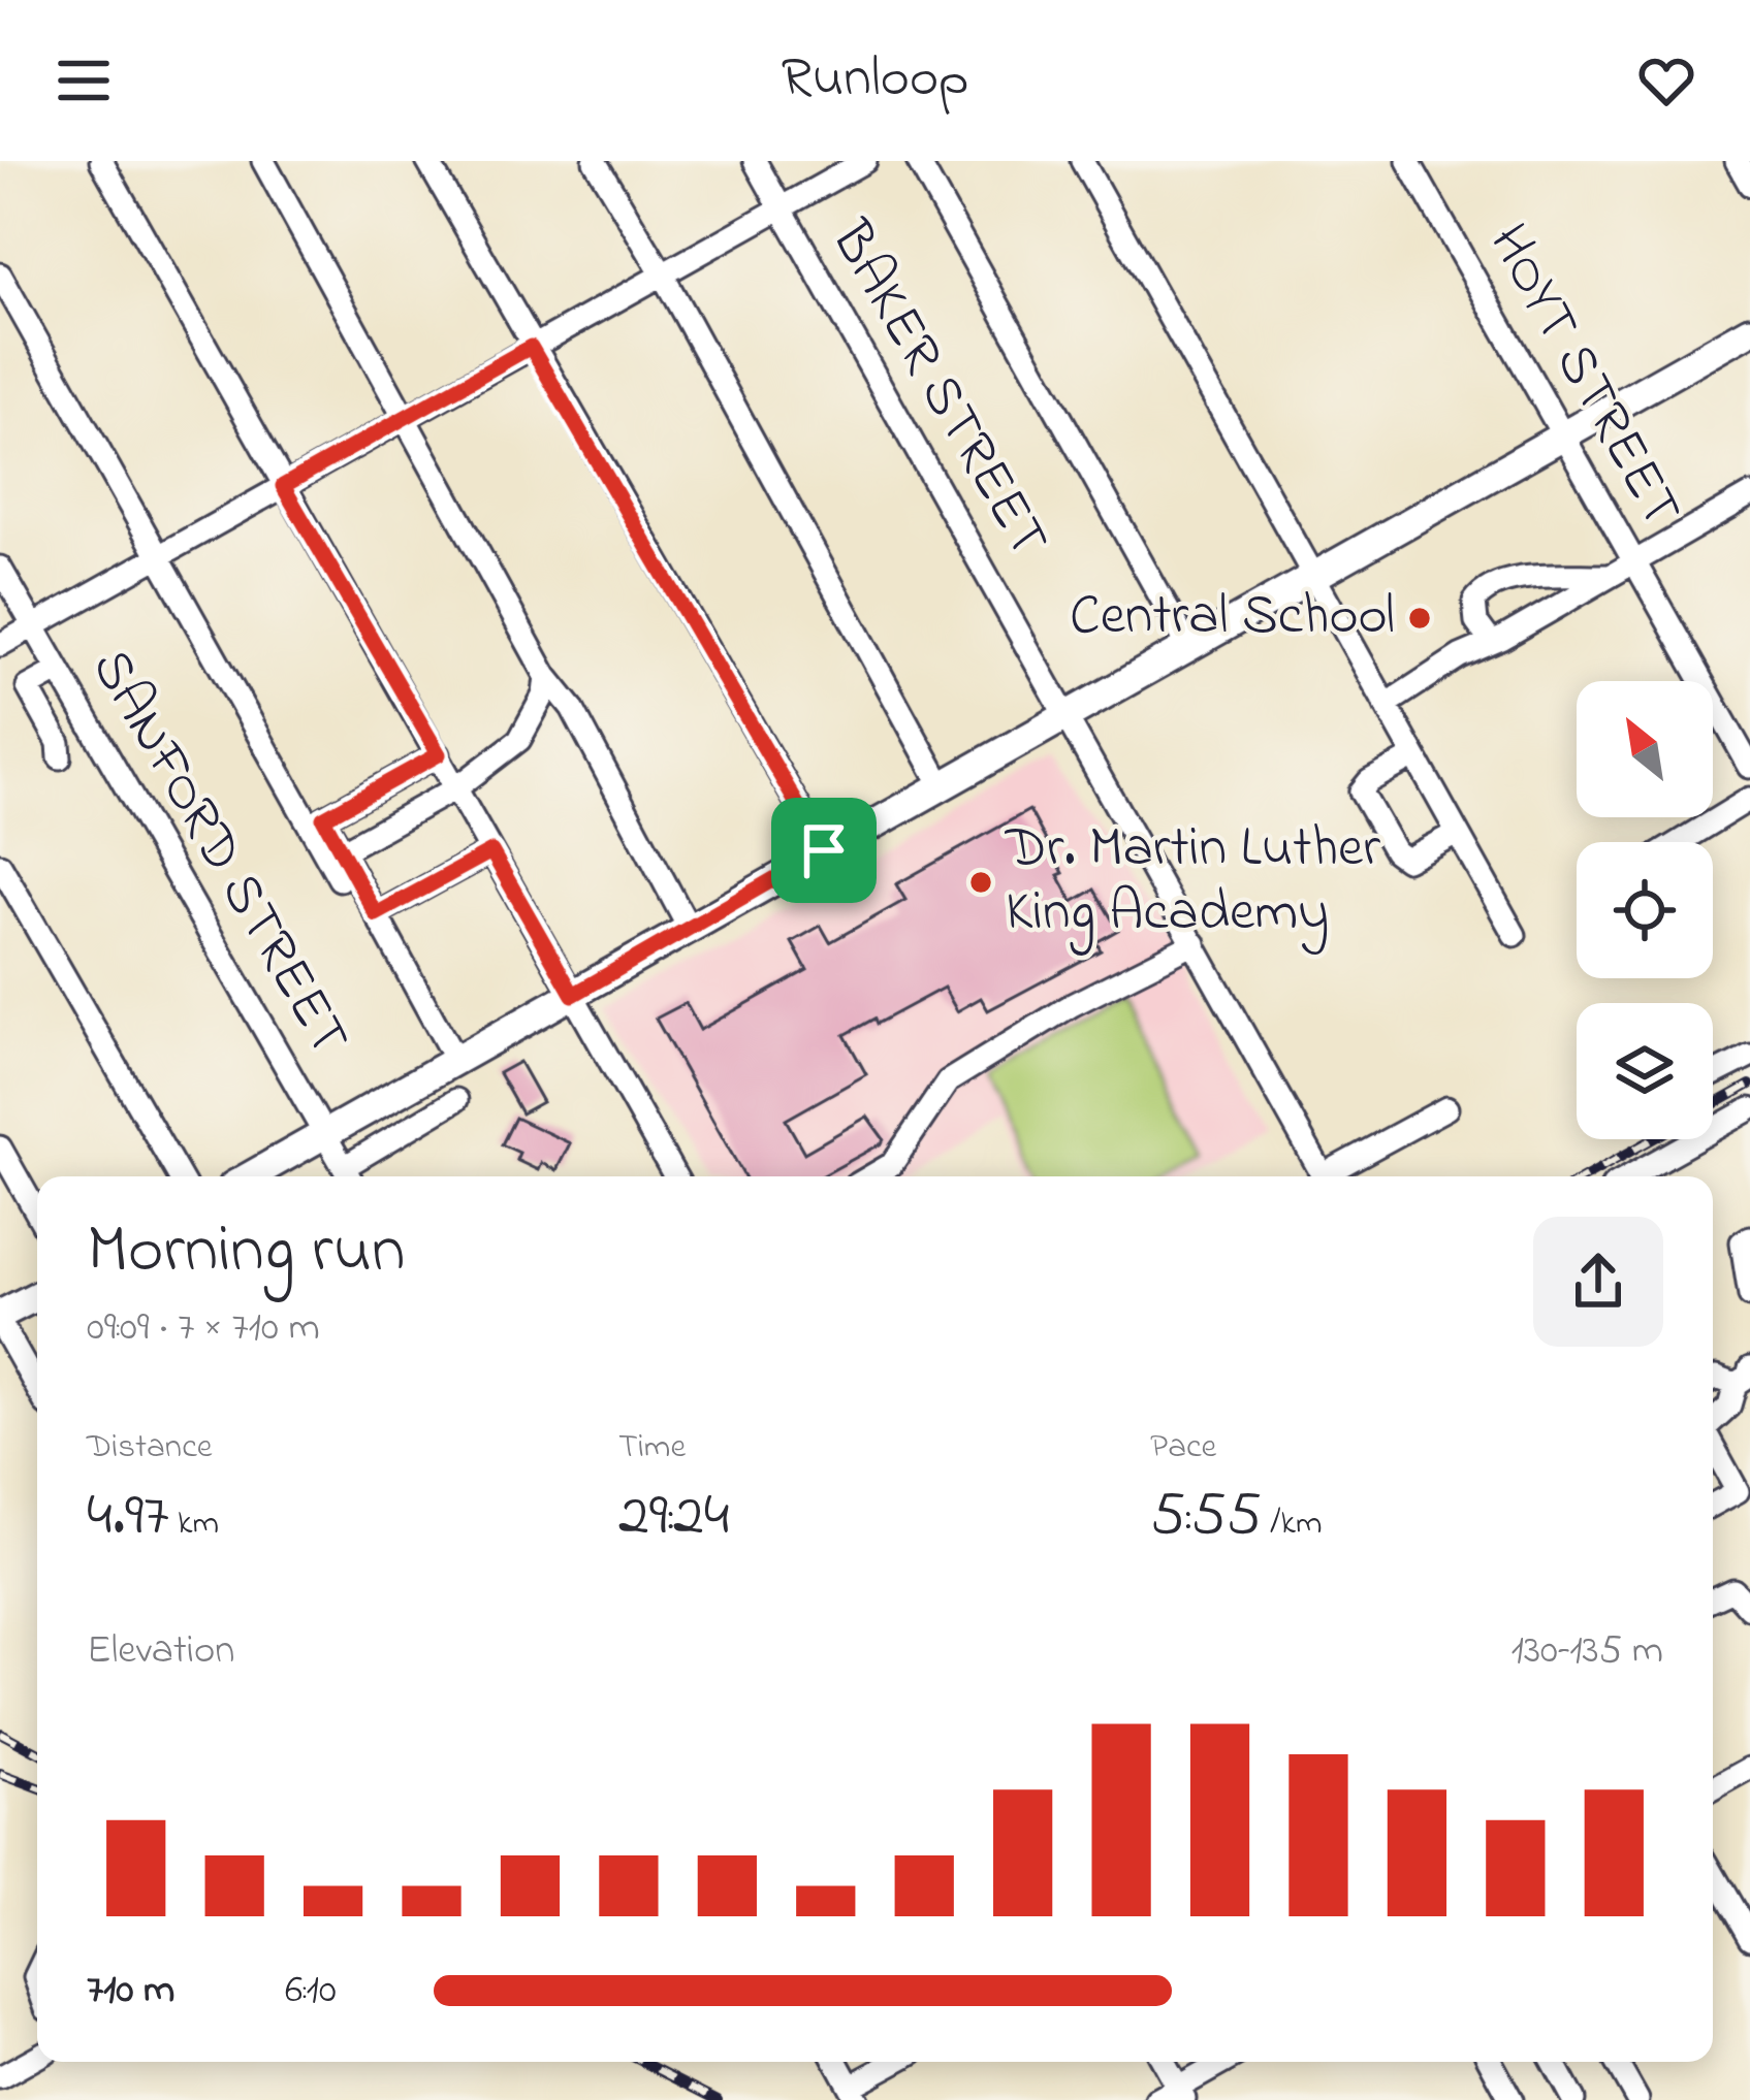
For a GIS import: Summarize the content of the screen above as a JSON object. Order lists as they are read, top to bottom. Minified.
{"streets":{"street":["HOYT STREET","BAKER STREET","SANFORD STREET"]},"places":["Central School","Dr. Martin Luther King Academy"],"north":"top left","page":{"header":"Runloop","heading":["Morning run","09:09 · 7 × 710 m"],"stats":[["Distance","4.97 km"],["Time","29:24"],["Pace","5:55 /km"]],"chart":["Elevation","130–135 m"],"list":[{"name":"710 m","note":"6:10"}]}}
